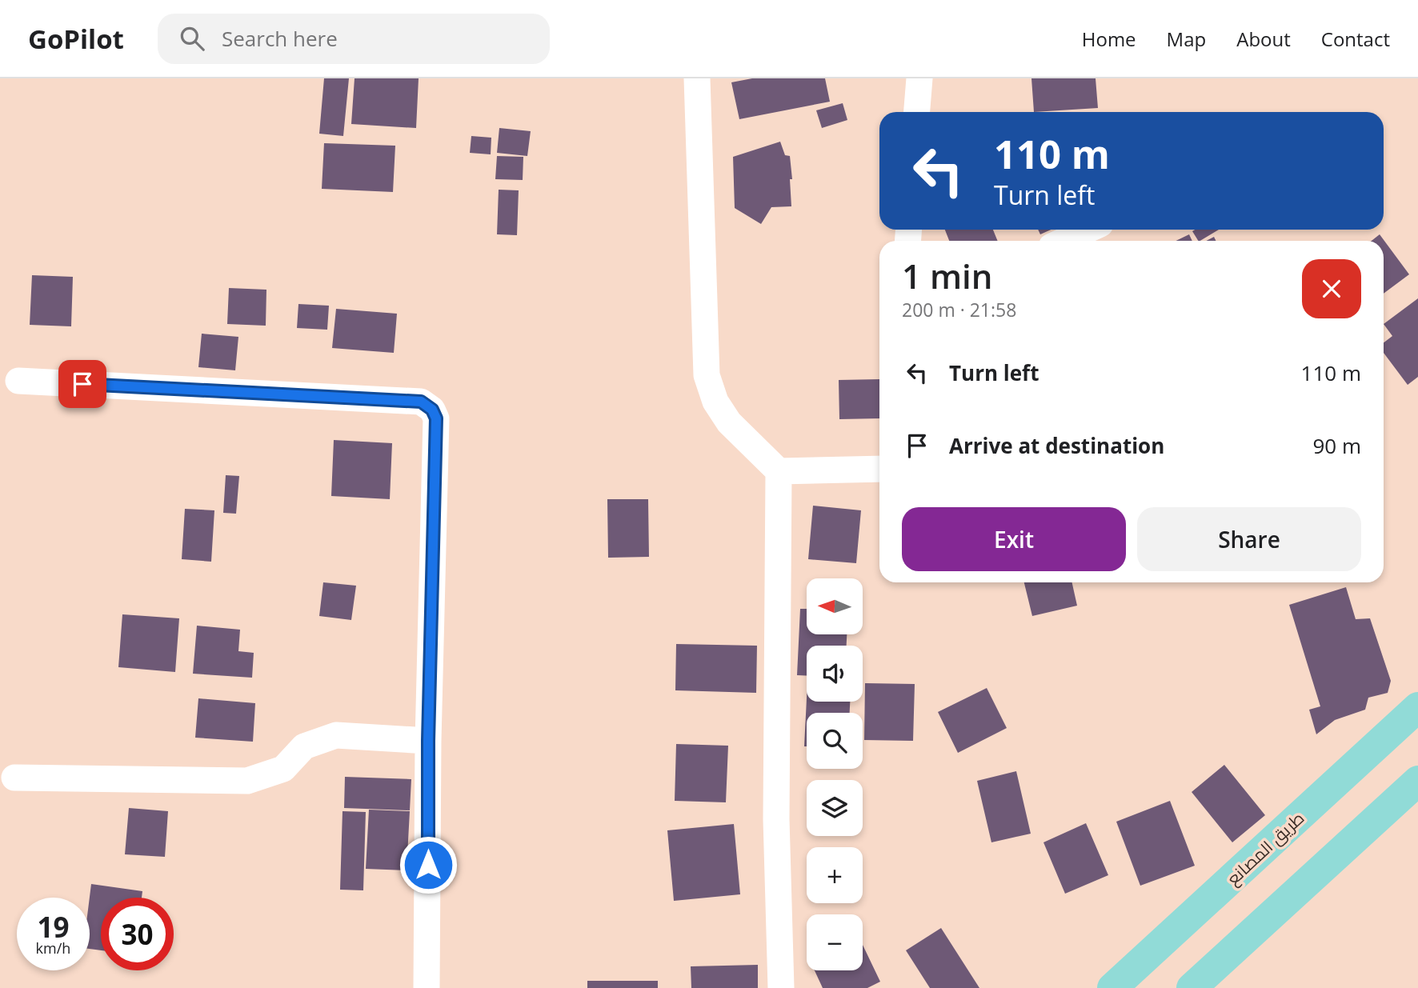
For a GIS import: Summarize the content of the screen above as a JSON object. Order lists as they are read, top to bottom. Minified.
{"streets":{"main road":["طريق المصانع"]},"north":"left","page":{"header":"GoPilot","search":"Search here","nav":["Home","Map","About","Contact"],"turn":["110 m","Turn left"],"heading":["1 min","200 m · 21:58"],"list":[{"name":"Turn left","value":"110 m"},{"name":"Arrive at destination","value":"90 m"}],"buttons":["Exit","Share"],"map_buttons":["+","−"],"speed":"19 km/h","limit":"30"}}
